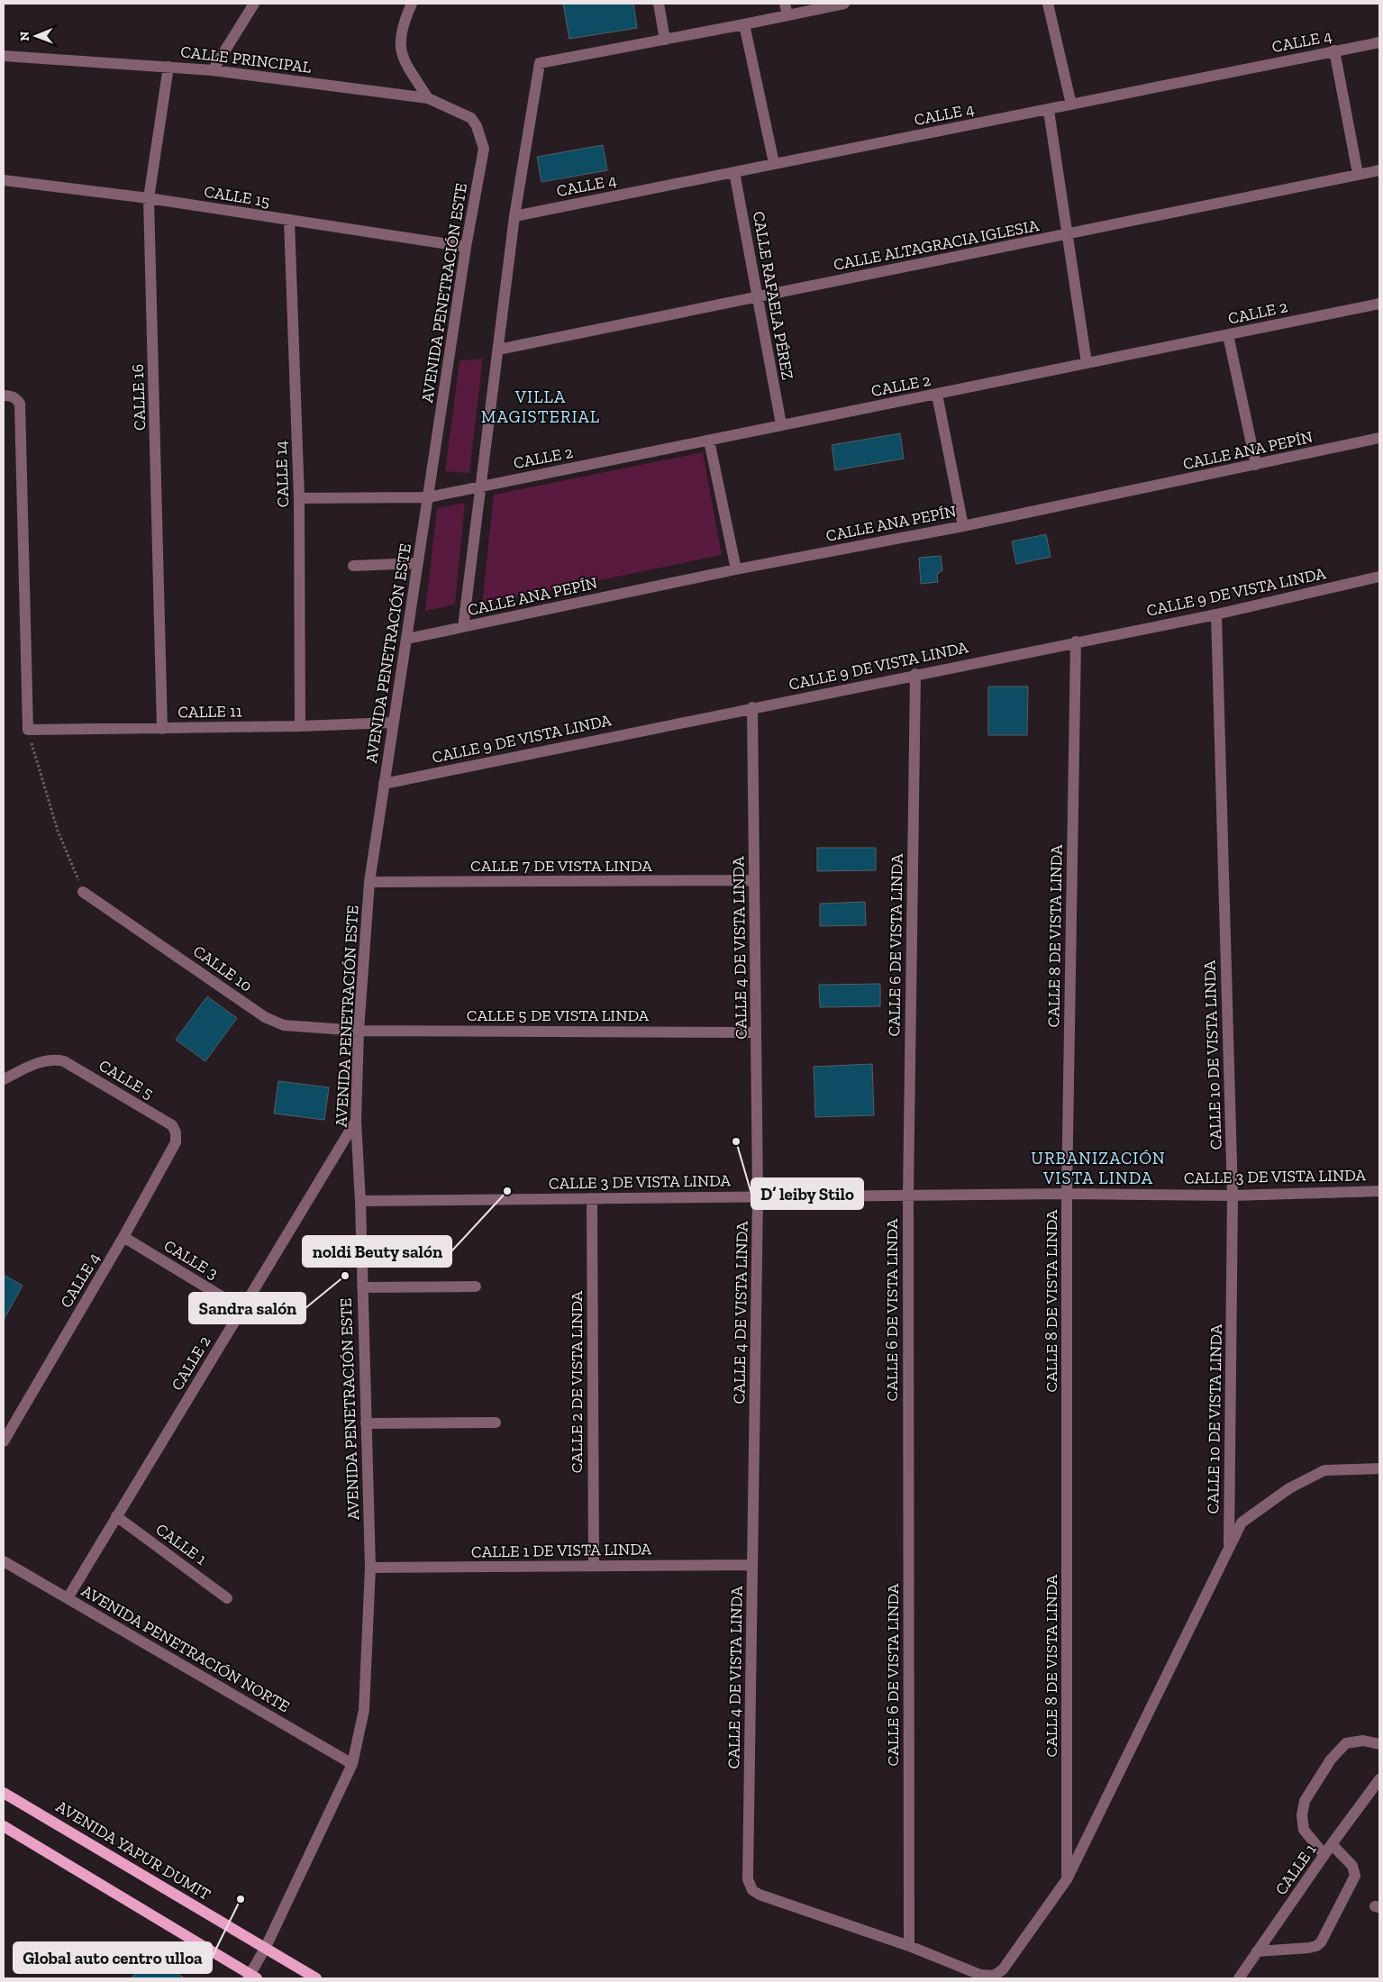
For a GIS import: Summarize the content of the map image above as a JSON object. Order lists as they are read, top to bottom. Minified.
{"streets":{"main road":["AVENIDA YAPUR DUMIT"],"street":["CALLE 4","CALLE PRINCIPAL","CALLE 15","CALLE ALTAGRACIA IGLESIA","AVENIDA PENETRACIÓN ESTE","CALLE RAFAELA PÉREZ","CALLE 2","CALLE 16","CALLE ANA PEPÍN","CALLE 14","CALLE 9 DE VISTA LINDA","CALLE 11","CALLE 7 DE VISTA LINDA","CALLE 8 DE VISTA LINDA","CALLE 6 DE VISTA LINDA","CALLE 4 DE VISTA LINDA","CALLE 10","CALLE 5 DE VISTA LINDA","CALLE 10 DE VISTA LINDA","CALLE 5","CALLE 3 DE VISTA LINDA","CALLE 3","CALLE 2 DE VISTA LINDA","CALLE 1","CALLE 1 DE VISTA LINDA","AVENIDA PENETRACIÓN NORTE"]},"crossings":[["CALLE 4","CALLE RAFAELA PÉREZ"],["CALLE 4","CALLE 5"],["CALLE 4","CALLE 3"],["CALLE PRINCIPAL","AVENIDA PENETRACIÓN ESTE"],["CALLE PRINCIPAL","CALLE 16"],["CALLE 15","AVENIDA PENETRACIÓN ESTE"],["CALLE 15","CALLE 16"],["CALLE 15","CALLE 14"],["CALLE ALTAGRACIA IGLESIA","CALLE RAFAELA PÉREZ"],["AVENIDA PENETRACIÓN ESTE","CALLE 2"],["AVENIDA PENETRACIÓN ESTE","CALLE ANA PEPÍN"],["AVENIDA PENETRACIÓN ESTE","CALLE 9 DE VISTA LINDA"],["AVENIDA PENETRACIÓN ESTE","CALLE 11"],["AVENIDA PENETRACIÓN ESTE","CALLE 7 DE VISTA LINDA"],["AVENIDA PENETRACIÓN ESTE","CALLE 10"],["AVENIDA PENETRACIÓN ESTE","CALLE 5 DE VISTA LINDA"],["AVENIDA PENETRACIÓN ESTE","CALLE 3 DE VISTA LINDA"],["AVENIDA PENETRACIÓN ESTE","CALLE 1 DE VISTA LINDA"],["AVENIDA PENETRACIÓN ESTE","AVENIDA PENETRACIÓN NORTE"],["AVENIDA PENETRACIÓN ESTE","AVENIDA YAPUR DUMIT"],["CALLE RAFAELA PÉREZ","CALLE 2"],["CALLE 2","CALLE 14"],["CALLE 2","CALLE 3"],["CALLE 2","CALLE 1"],["CALLE 2","AVENIDA PENETRACIÓN NORTE"],["CALLE 16","CALLE 11"],["CALLE 14","CALLE 11"],["CALLE 9 DE VISTA LINDA","CALLE 8 DE VISTA LINDA"],["CALLE 9 DE VISTA LINDA","CALLE 6 DE VISTA LINDA"],["CALLE 9 DE VISTA LINDA","CALLE 4 DE VISTA LINDA"],["CALLE 9 DE VISTA LINDA","CALLE 10 DE VISTA LINDA"],["CALLE 7 DE VISTA LINDA","CALLE 4 DE VISTA LINDA"],["CALLE 8 DE VISTA LINDA","CALLE 3 DE VISTA LINDA"],["CALLE 6 DE VISTA LINDA","CALLE 4 DE VISTA LINDA"],["CALLE 6 DE VISTA LINDA","CALLE 3 DE VISTA LINDA"],["CALLE 4 DE VISTA LINDA","CALLE 5 DE VISTA LINDA"],["CALLE 4 DE VISTA LINDA","CALLE 3 DE VISTA LINDA"],["CALLE 4 DE VISTA LINDA","CALLE 1 DE VISTA LINDA"],["CALLE 10","CALLE 5 DE VISTA LINDA"],["CALLE 10 DE VISTA LINDA","CALLE 3 DE VISTA LINDA"],["CALLE 3 DE VISTA LINDA","CALLE 2 DE VISTA LINDA"],["CALLE 2 DE VISTA LINDA","CALLE 1 DE VISTA LINDA"]],"districts":["VILLA MAGISTERIAL","URBANIZACIÓN VISTA LINDA"],"places":["D’ leiby Stilo","noldi Beuty salón","Sandra salón","Global auto centro ulloa"],"north":"left"}
